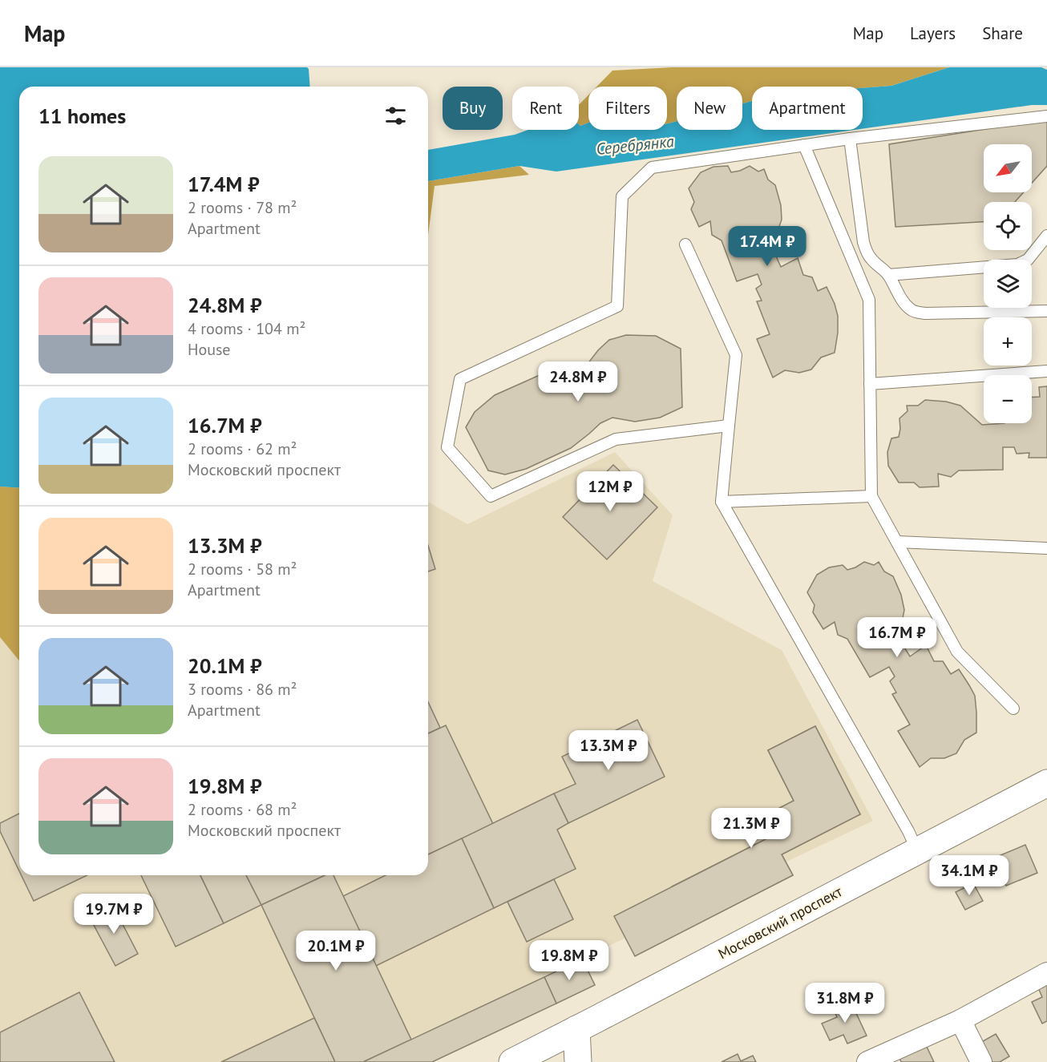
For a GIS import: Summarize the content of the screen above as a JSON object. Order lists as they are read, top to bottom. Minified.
{"streets":{"main road":["Московский проспект"]},"water":["Серебрянка"],"north":"bottom left","page":{"header":"Map","nav":["Map","Layers","Share"],"chip":["Buy","Rent","Filters","New","Apartment"],"heading":"11 homes","map_buttons":["+","−"],"list":[{"name":"17.4M ₽","note":"2 rooms · 78 m² · Apartment"},{"name":"24.8M ₽","note":"4 rooms · 104 m² · House"},{"name":"16.7M ₽","note":"2 rooms · 62 m² · Московский проспект"},{"name":"13.3M ₽","note":"2 rooms · 58 m² · Apartment"},{"name":"20.1M ₽","note":"3 rooms · 86 m² · Apartment"},{"name":"19.8M ₽","note":"2 rooms · 68 m² · Московский проспект"}],"price":["17.4M ₽","24.8M ₽","12M ₽","16.7M ₽","13.3M ₽","21.3M ₽","34.1M ₽","19.7M ₽","20.1M ₽","19.8M ₽","31.8M ₽"]}}
